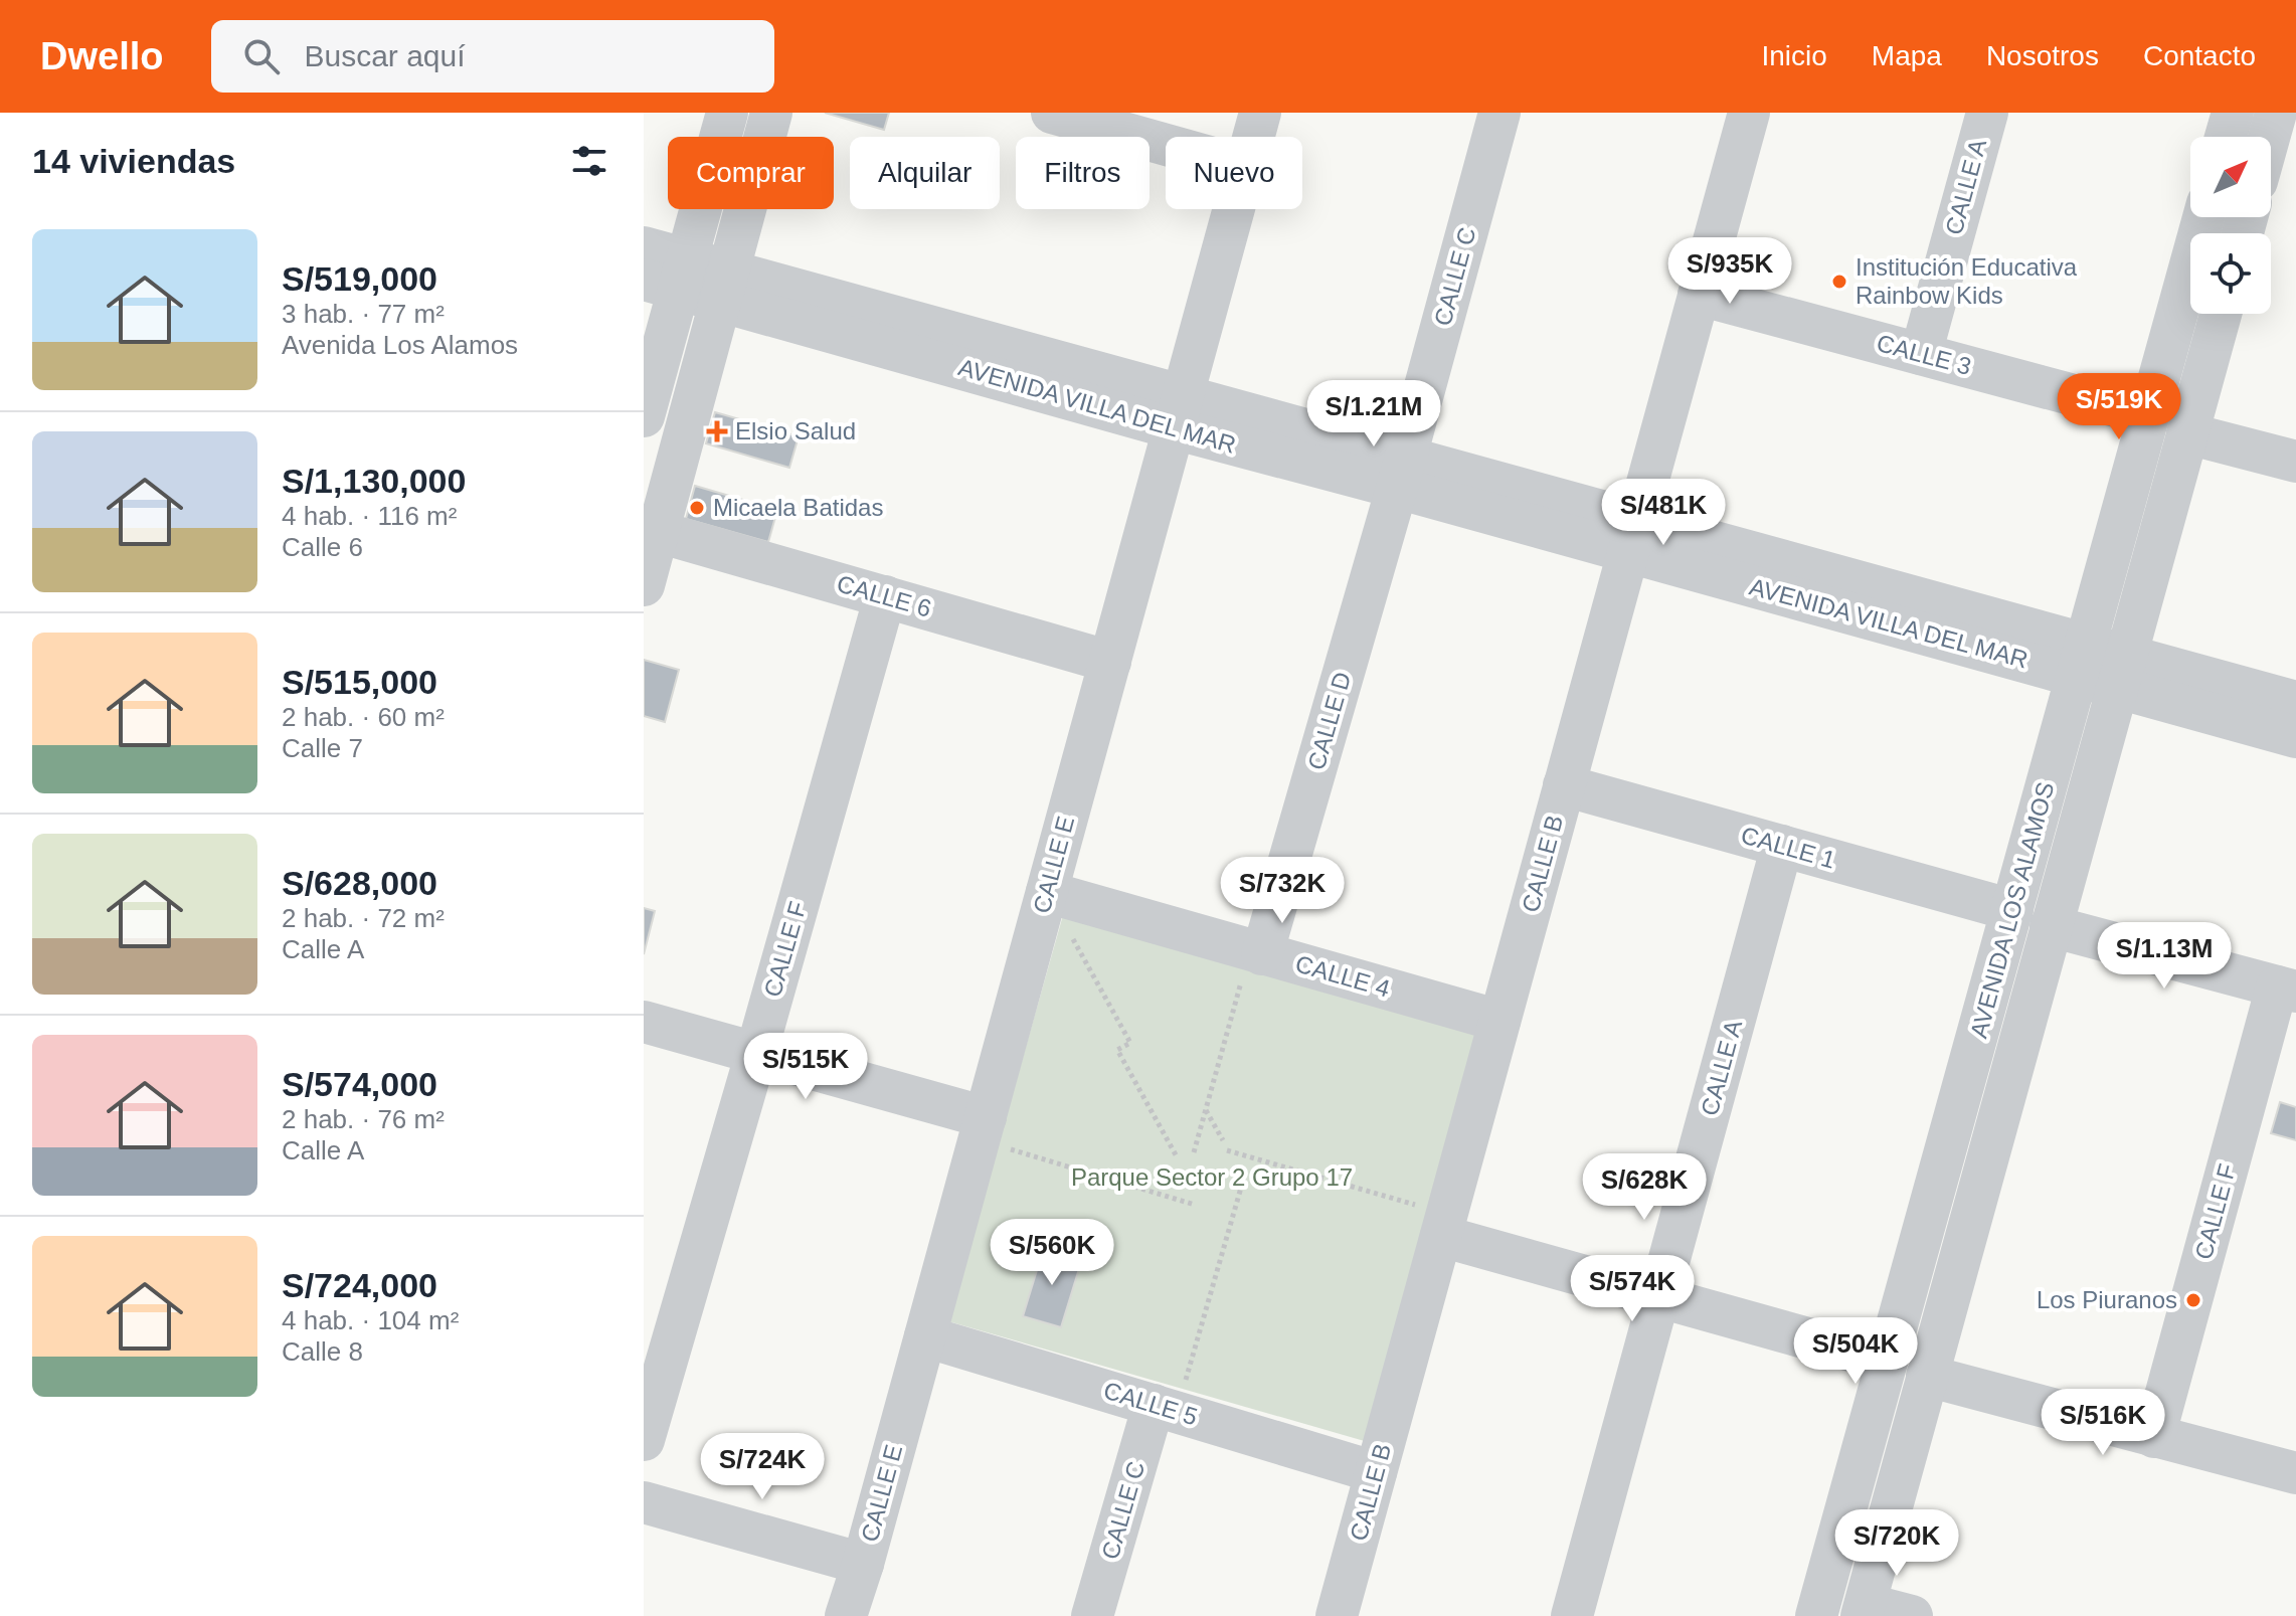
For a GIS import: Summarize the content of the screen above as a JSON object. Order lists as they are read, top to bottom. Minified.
{"streets":{"street":["CALLE A","CALLE C","CALLE 3","AVENIDA VILLA DEL MAR","CALLE 6","CALLE D","CALLE 1","CALLE B","CALLE E","AVENIDA LOS ALAMOS","CALLE F","CALLE 4","CALLE 5"]},"crossings":[["CALLE A","CALLE 3"],["CALLE A","CALLE 1"],["CALLE C","AVENIDA VILLA DEL MAR"],["CALLE C","CALLE D"],["CALLE C","CALLE 5"],["CALLE 3","CALLE B"],["CALLE 3","AVENIDA LOS ALAMOS"],["AVENIDA VILLA DEL MAR","CALLE D"],["AVENIDA VILLA DEL MAR","CALLE B"],["AVENIDA VILLA DEL MAR","CALLE E"],["AVENIDA VILLA DEL MAR","AVENIDA LOS ALAMOS"],["CALLE 6","CALLE E"],["CALLE 6","CALLE F"],["CALLE D","CALLE 4"],["CALLE 1","CALLE B"],["CALLE 1","AVENIDA LOS ALAMOS"],["CALLE B","CALLE 4"],["CALLE B","CALLE 5"],["CALLE E","CALLE 4"],["CALLE E","CALLE 5"]],"parks":["Parque Sector 2 Grupo 17"],"places":{"other":["Institución Educativa Rainbow Kids","Micaela Batidas","Los Piuranos"],"health":["Elsio Salud"]},"north":"top right","page":{"header":"Dwello","search":"Buscar aquí","nav":["Inicio","Mapa","Nosotros","Contacto"],"heading":"14 viviendas","chip":["Comprar","Alquilar","Filtros","Nuevo"],"list":[{"name":"S/519,000","note":"3 hab. · 77 m² · Avenida Los Alamos"},{"name":"S/1,130,000","note":"4 hab. · 116 m² · Calle 6"},{"name":"S/515,000","note":"2 hab. · 60 m² · Calle 7"},{"name":"S/628,000","note":"2 hab. · 72 m² · Calle A"},{"name":"S/574,000","note":"2 hab. · 76 m² · Calle A"},{"name":"S/724,000","note":"4 hab. · 104 m² · Calle 8"}],"price":["S/935K","S/519K","S/1.21M","S/481K","S/732K","S/1.13M","S/515K","S/628K","S/560K","S/574K","S/504K","S/516K","S/724K","S/720K"]}}
